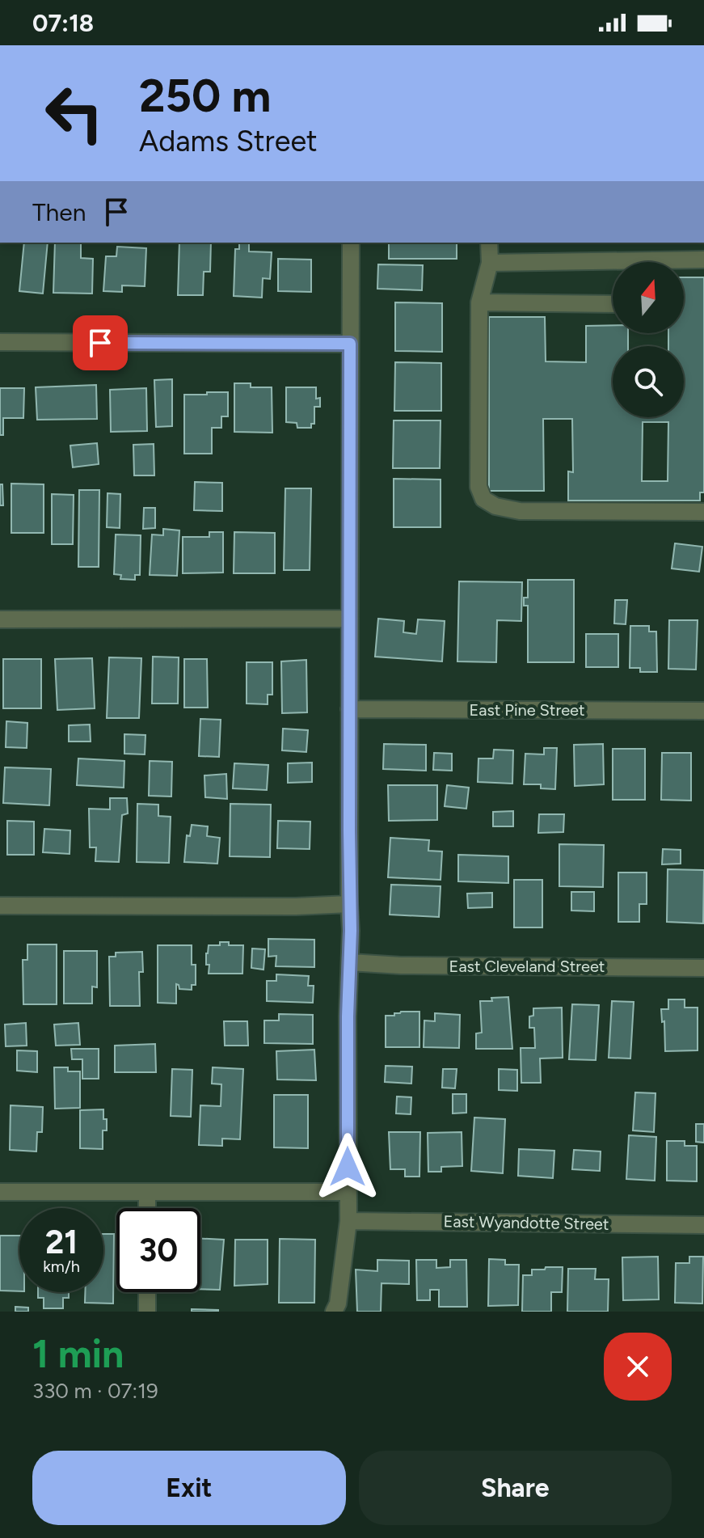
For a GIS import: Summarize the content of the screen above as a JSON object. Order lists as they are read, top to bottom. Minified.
{"streets":{"street":["East Pine Street","East Cleveland Street","East Wyandotte Street"]},"north":"top","page":{"status":"07:18","turn":["250 m","Adams Street"],"then":"Then","speed":"21 km/h","limit":"30","heading":["1 min","330 m · 07:19"],"buttons":["Exit","Share"]}}
